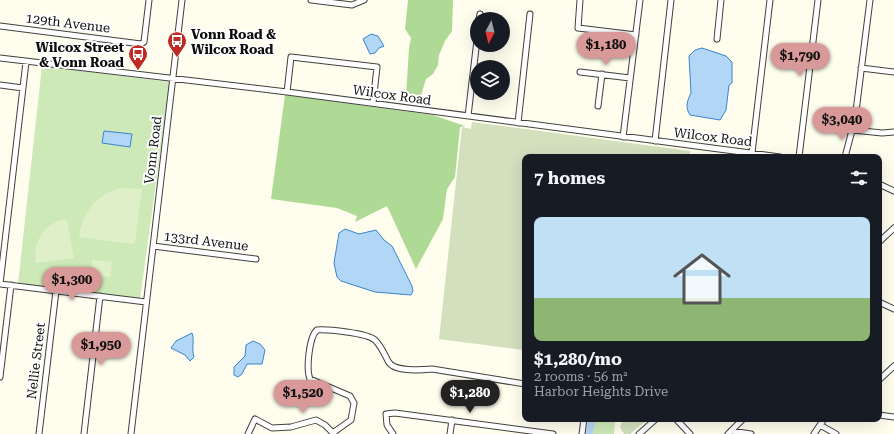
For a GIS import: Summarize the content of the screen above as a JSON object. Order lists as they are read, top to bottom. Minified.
{"streets":{"street":["129th Avenue","Wilcox Road","Vonn Road","133rd Avenue","Nellie Street"]},"crossings":[["Wilcox Road","Vonn Road"],["Vonn Road","133rd Avenue"]],"places":{"bus stop":["Vonn Road & Wilcox Road","Wilcox Street & Vonn Road"]},"north":"bottom","page":{"price":["$1,180","$1,790","$3,040","$1,300","$1,950","$1,520","$1,280"],"heading":"7 homes","list":[{"name":"$1,280/mo","note":"2 rooms · 56 m² · Harbor Heights Drive"}]}}
